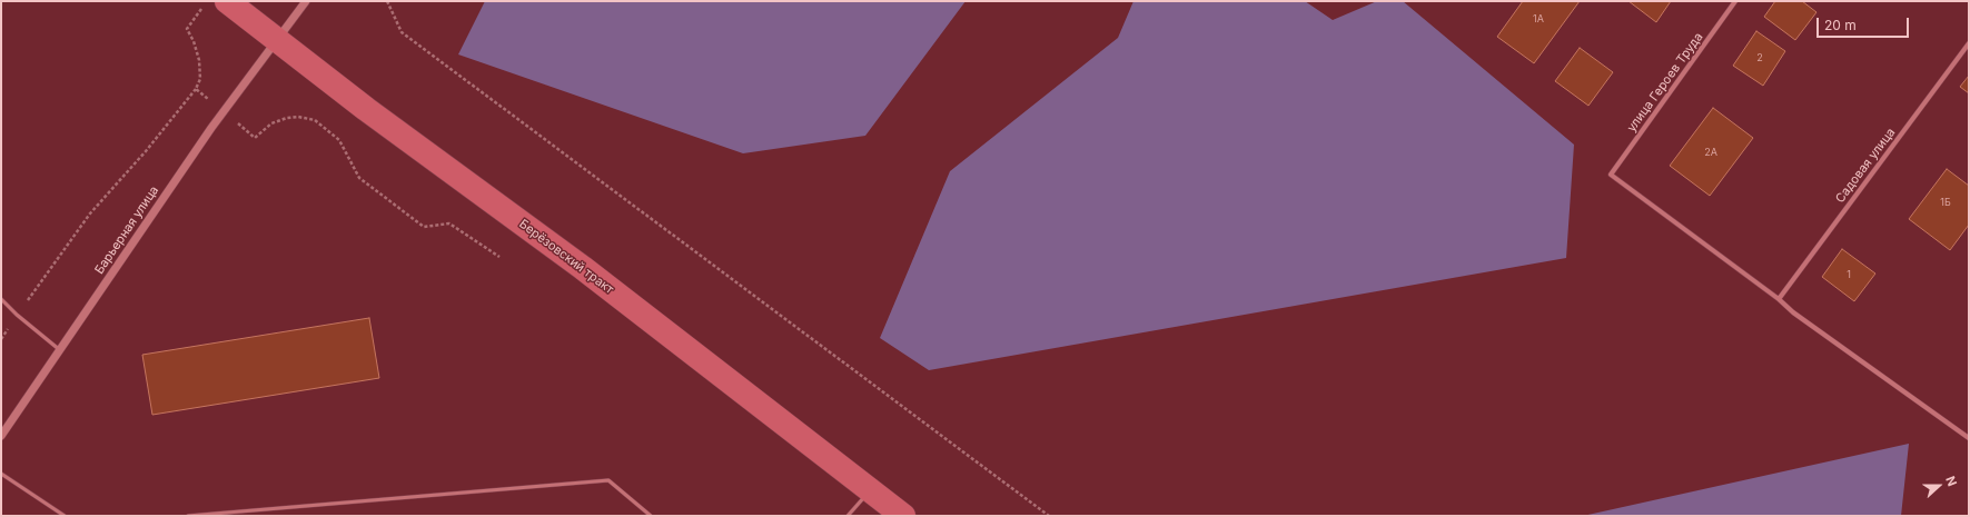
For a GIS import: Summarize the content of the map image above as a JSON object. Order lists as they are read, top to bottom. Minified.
{"streets":{"main road":["Берёзовский тракт"],"street":["улица Героев Труда","Садовая улица","Барьерная улица"]},"crossings":[["улица Героев Труда","Садовая улица"],["Барьерная улица","Берёзовский тракт"]],"house_numbers":["1А","2","2А","1Б","1"],"scale_bar":"20 m","north":"right"}
